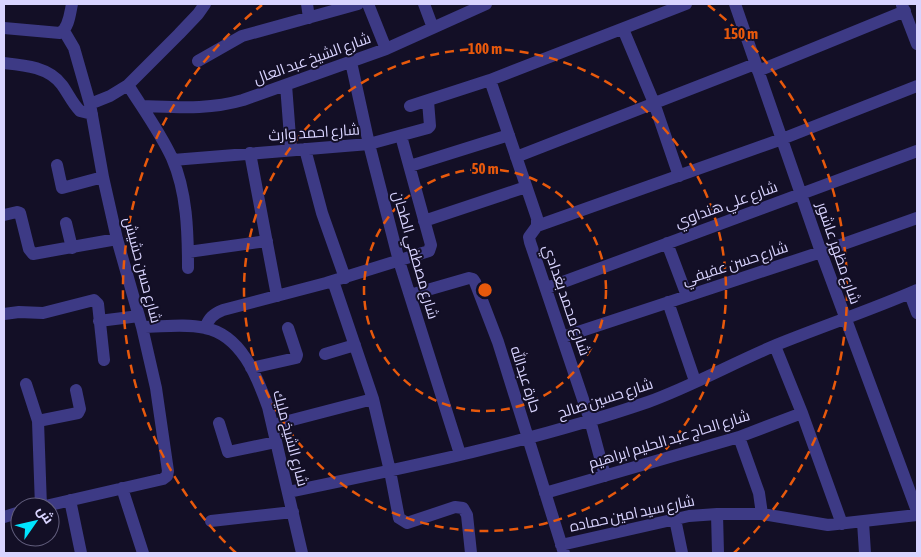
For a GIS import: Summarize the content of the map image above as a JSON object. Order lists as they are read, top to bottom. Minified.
{"streets":{"street":["شارع الشيخ عبد العال","شارع احمد وارث","شارع علي هنداوي","شارع مظهر عاشور","شارع مصطفي الطحان","شارع حسن عفيفي","شارع حسن حشيش","شارع محمد بغدادي","حارة عبدالله","شارع حسين صالح","شارع الشيخ مليك","شارع الحاج عبد الحليم ابراهيم","شارع سيد امين حماده"]},"crossings":[["شارع الشيخ عبد العال","شارع مصطفي الطحان"],["شارع احمد وارث","شارع مصطفي الطحان"],["شارع علي هنداوي","شارع مظهر عاشور"],["شارع علي هنداوي","شارع محمد بغدادي"],["شارع مظهر عاشور","شارع حسن عفيفي"],["شارع مظهر عاشور","شارع حسين صالح"],["شارع مصطفي الطحان","حارة عبدالله"],["شارع مصطفي الطحان","شارع حسين صالح"],["شارع حسن عفيفي","شارع محمد بغدادي"],["شارع حسن حشيش","شارع الشيخ مليك"],["شارع محمد بغدادي","شارع حسين صالح"],["شارع محمد بغدادي","شارع الحاج عبد الحليم ابراهيم"],["حارة عبدالله","شارع حسين صالح"],["حارة عبدالله","شارع الحاج عبد الحليم ابراهيم"],["حارة عبدالله","شارع سيد امين حماده"],["شارع حسين صالح","شارع الشيخ مليك"]],"north":"top right","rings":["150 m","100 m","50 m"]}
